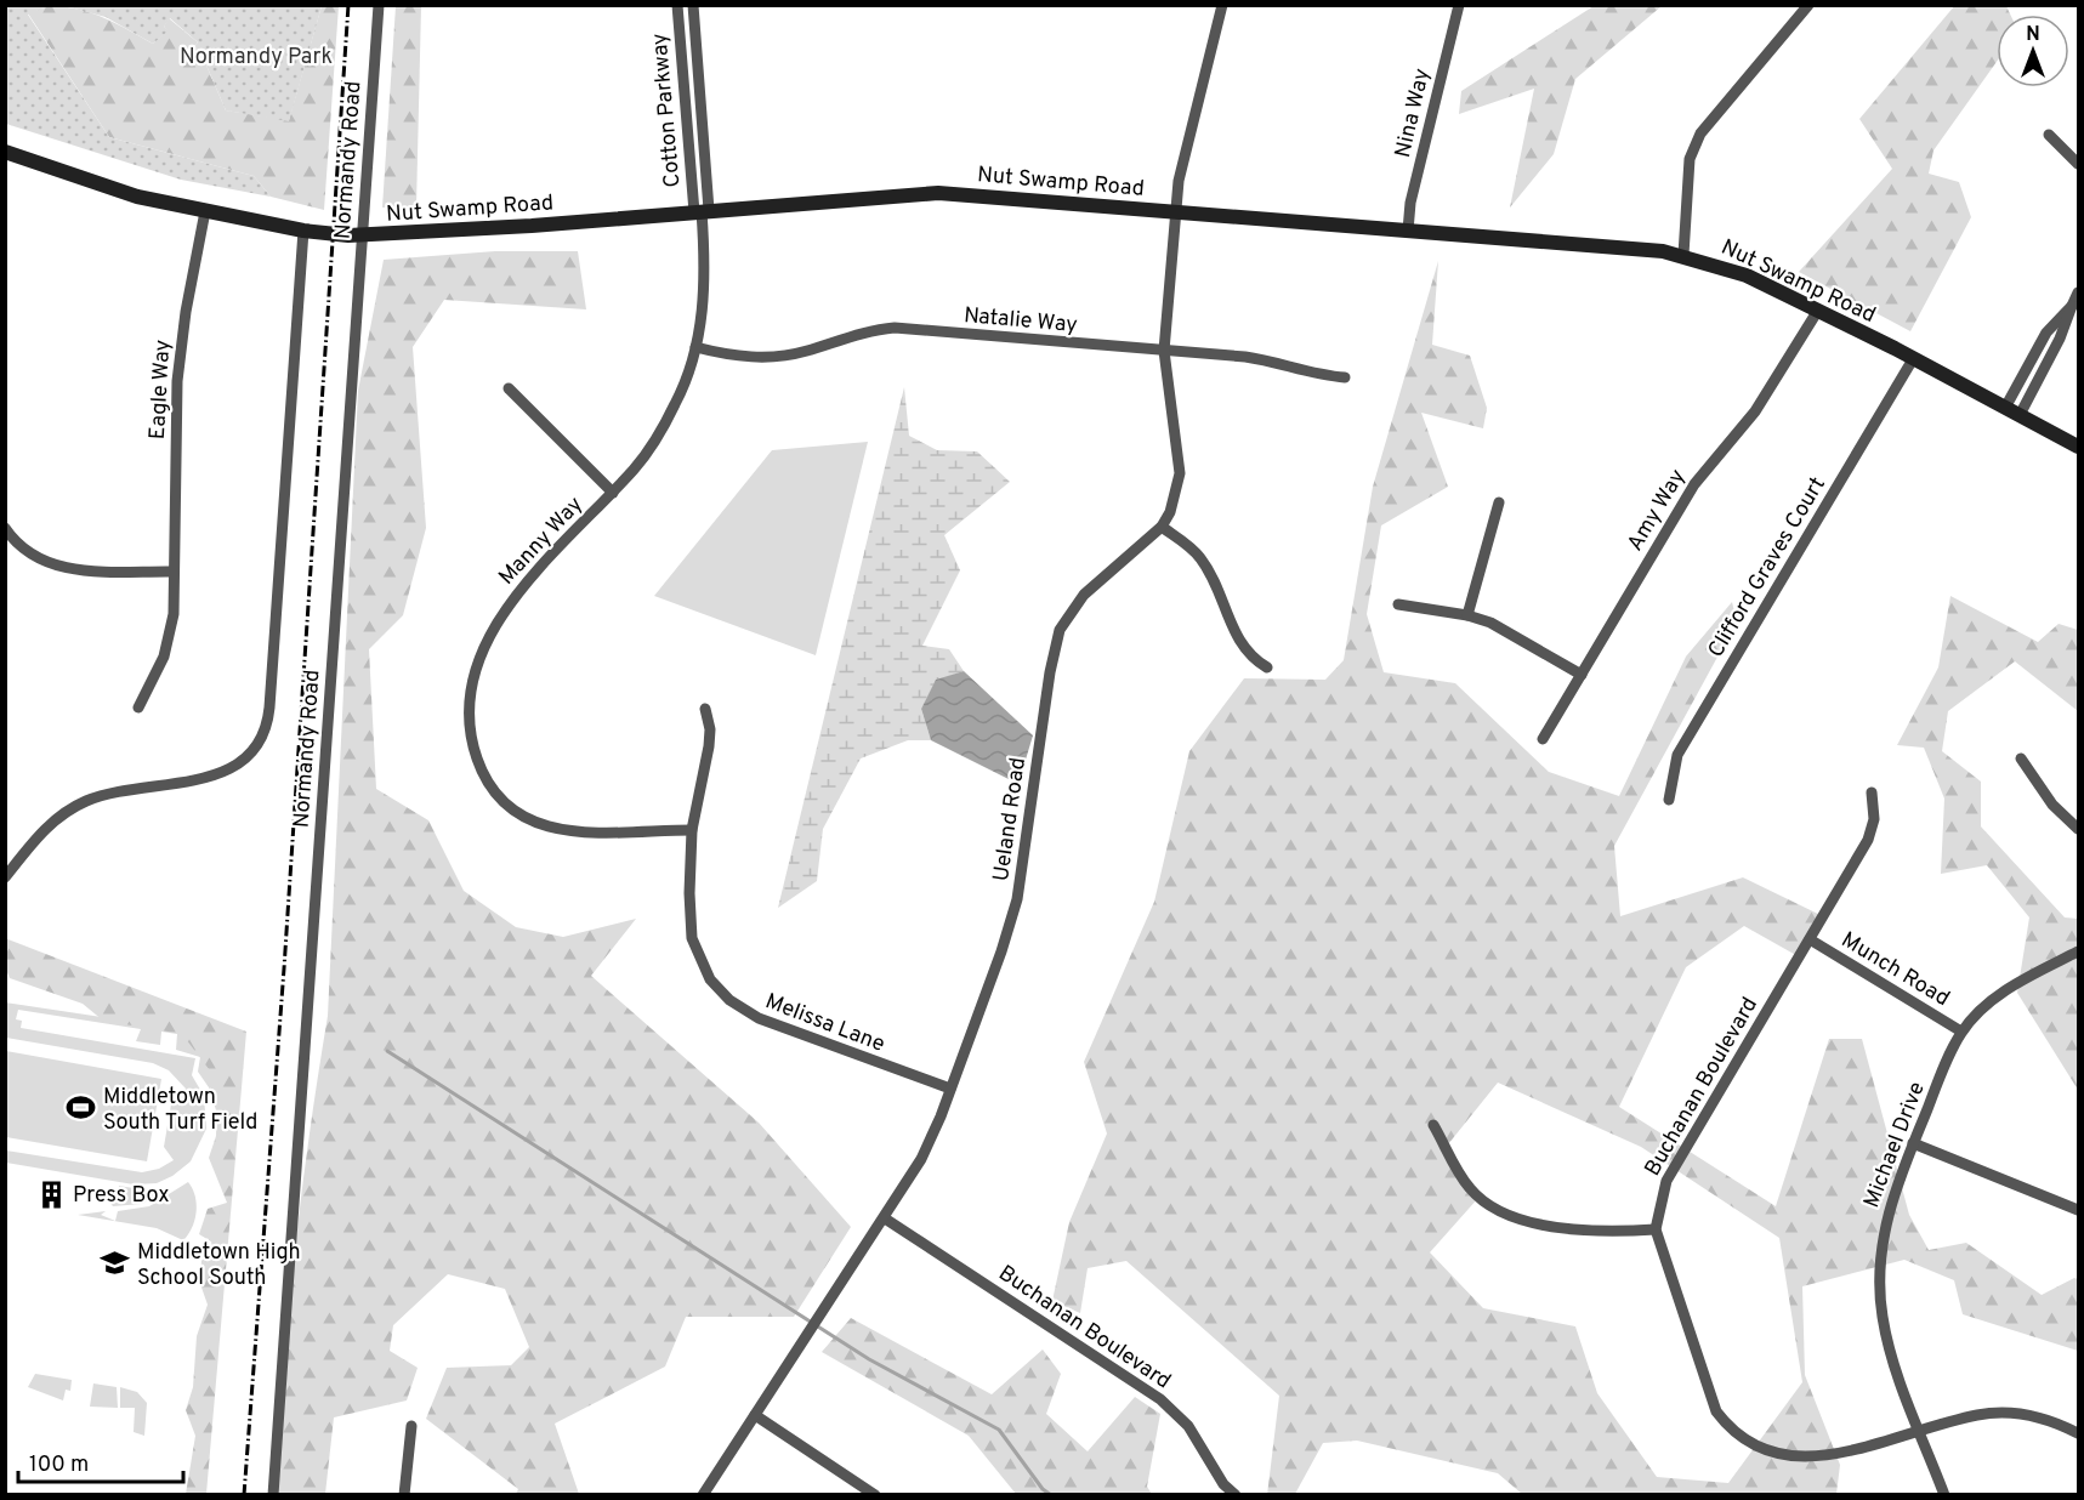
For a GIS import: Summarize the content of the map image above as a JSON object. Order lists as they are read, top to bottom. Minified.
{"streets":{"main road":["Nut Swamp Road"],"street":["Cotton Parkway","Nina Way","Normandy Road","Natalie Way","Eagle Way","Amy Way","Manny Way","Clifford Graves Court","Ueland Road","Munch Road","Melissa Lane","Buchanan Boulevard","Michael Drive"]},"crossings":[["Cotton Parkway","Nut Swamp Road"],["Cotton Parkway","Manny Way"],["Nina Way","Nut Swamp Road"],["Normandy Road","Nut Swamp Road"],["Nut Swamp Road","Eagle Way"],["Nut Swamp Road","Amy Way"],["Nut Swamp Road","Manny Way"],["Nut Swamp Road","Clifford Graves Court"],["Nut Swamp Road","Ueland Road"],["Natalie Way","Manny Way"],["Natalie Way","Ueland Road"],["Manny Way","Melissa Lane"],["Ueland Road","Melissa Lane"],["Ueland Road","Buchanan Boulevard"],["Munch Road","Buchanan Boulevard"],["Munch Road","Michael Drive"]],"parks":["Normandy Park"],"places":{"sports":["Middletown South Turf Field"],"building":["Press Box"],"school or university":["Middletown High School South"]},"scale_bar":"100 m","north":"top"}
